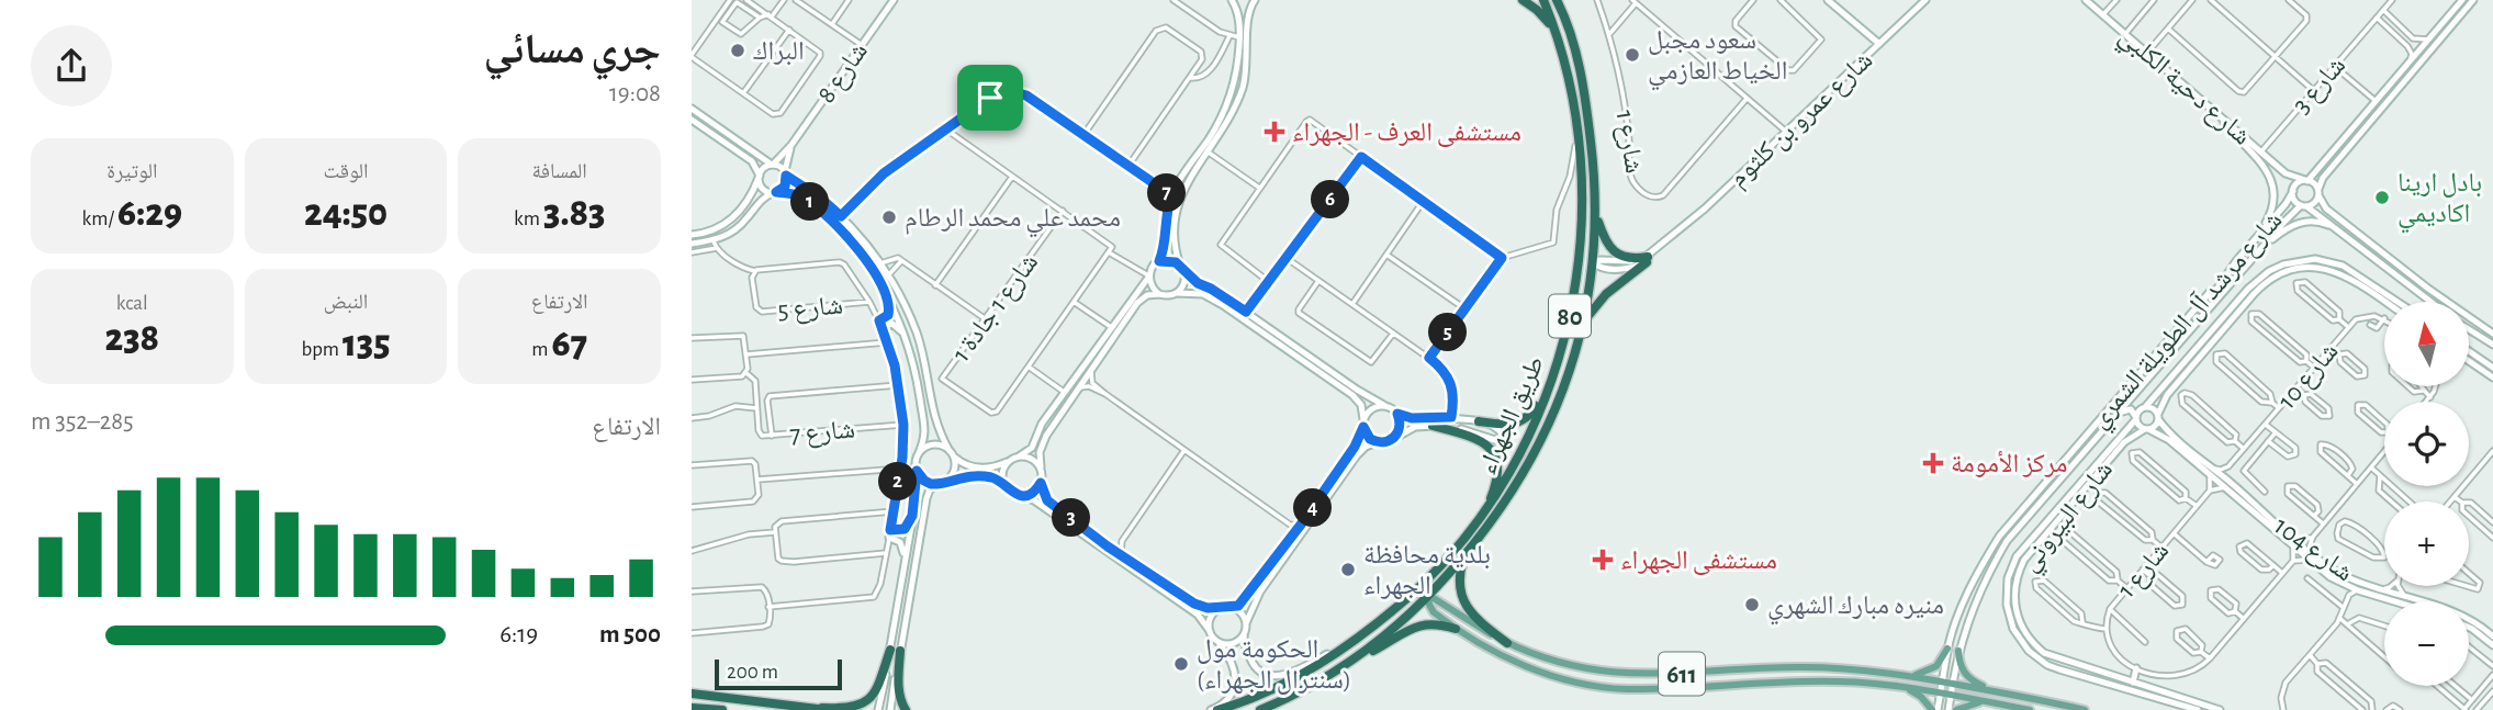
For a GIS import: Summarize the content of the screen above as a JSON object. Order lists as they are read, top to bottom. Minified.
{"streets":{"highway":["80","طريق الجهراء"],"main road":["611"],"street":["شارع 8","شارع 3","شارع دحية الكلبي","شارع عمرو بن كلثوم","شارع 1","شارع 5","شارع 1 جادة 1","شارع مرشد آل الطويلة الشمري","شارع 10","شارع 7","شارع البيروني","شارع 104"]},"crossings":[["شارع 3","شارع دحية الكلبي"],["شارع دحية الكلبي","شارع مرشد آل الطويلة الشمري"],["شارع مرشد آل الطويلة الشمري","611"],["طريق الجهراء","611"],["شارع البيروني","شارع 104"]],"places":{"other":["البراك","سعود مجبل الخياط العازمي","بادل ارينا اكاديمي","محمد علي محمد الرطام","بلدية محافظة الجهراء","منيره مبارك الشهري","الحكومة مول (سنترال الجهراء)"],"health":["مستشفى العرف - الجهراء","مركز الأمومة","مستشفى الجهراء"]},"scale_bar":"200 m","north":"top","page":{"heading":["جري مسائي","19:08"],"stats":[["المسافة","3.83 km"],["الوقت","24:50"],["الوتيرة","6:29 /km"],["الارتفاع","67 m"],["النبض","135 bpm"],["kcal","238"]],"pins":["7","6","1","5","2","4","3"],"map_buttons":["+","−"],"chart":["الارتفاع","285–352 m"],"list":[{"name":"500 m","note":"6:19"}],"scale":"200 m"}}
